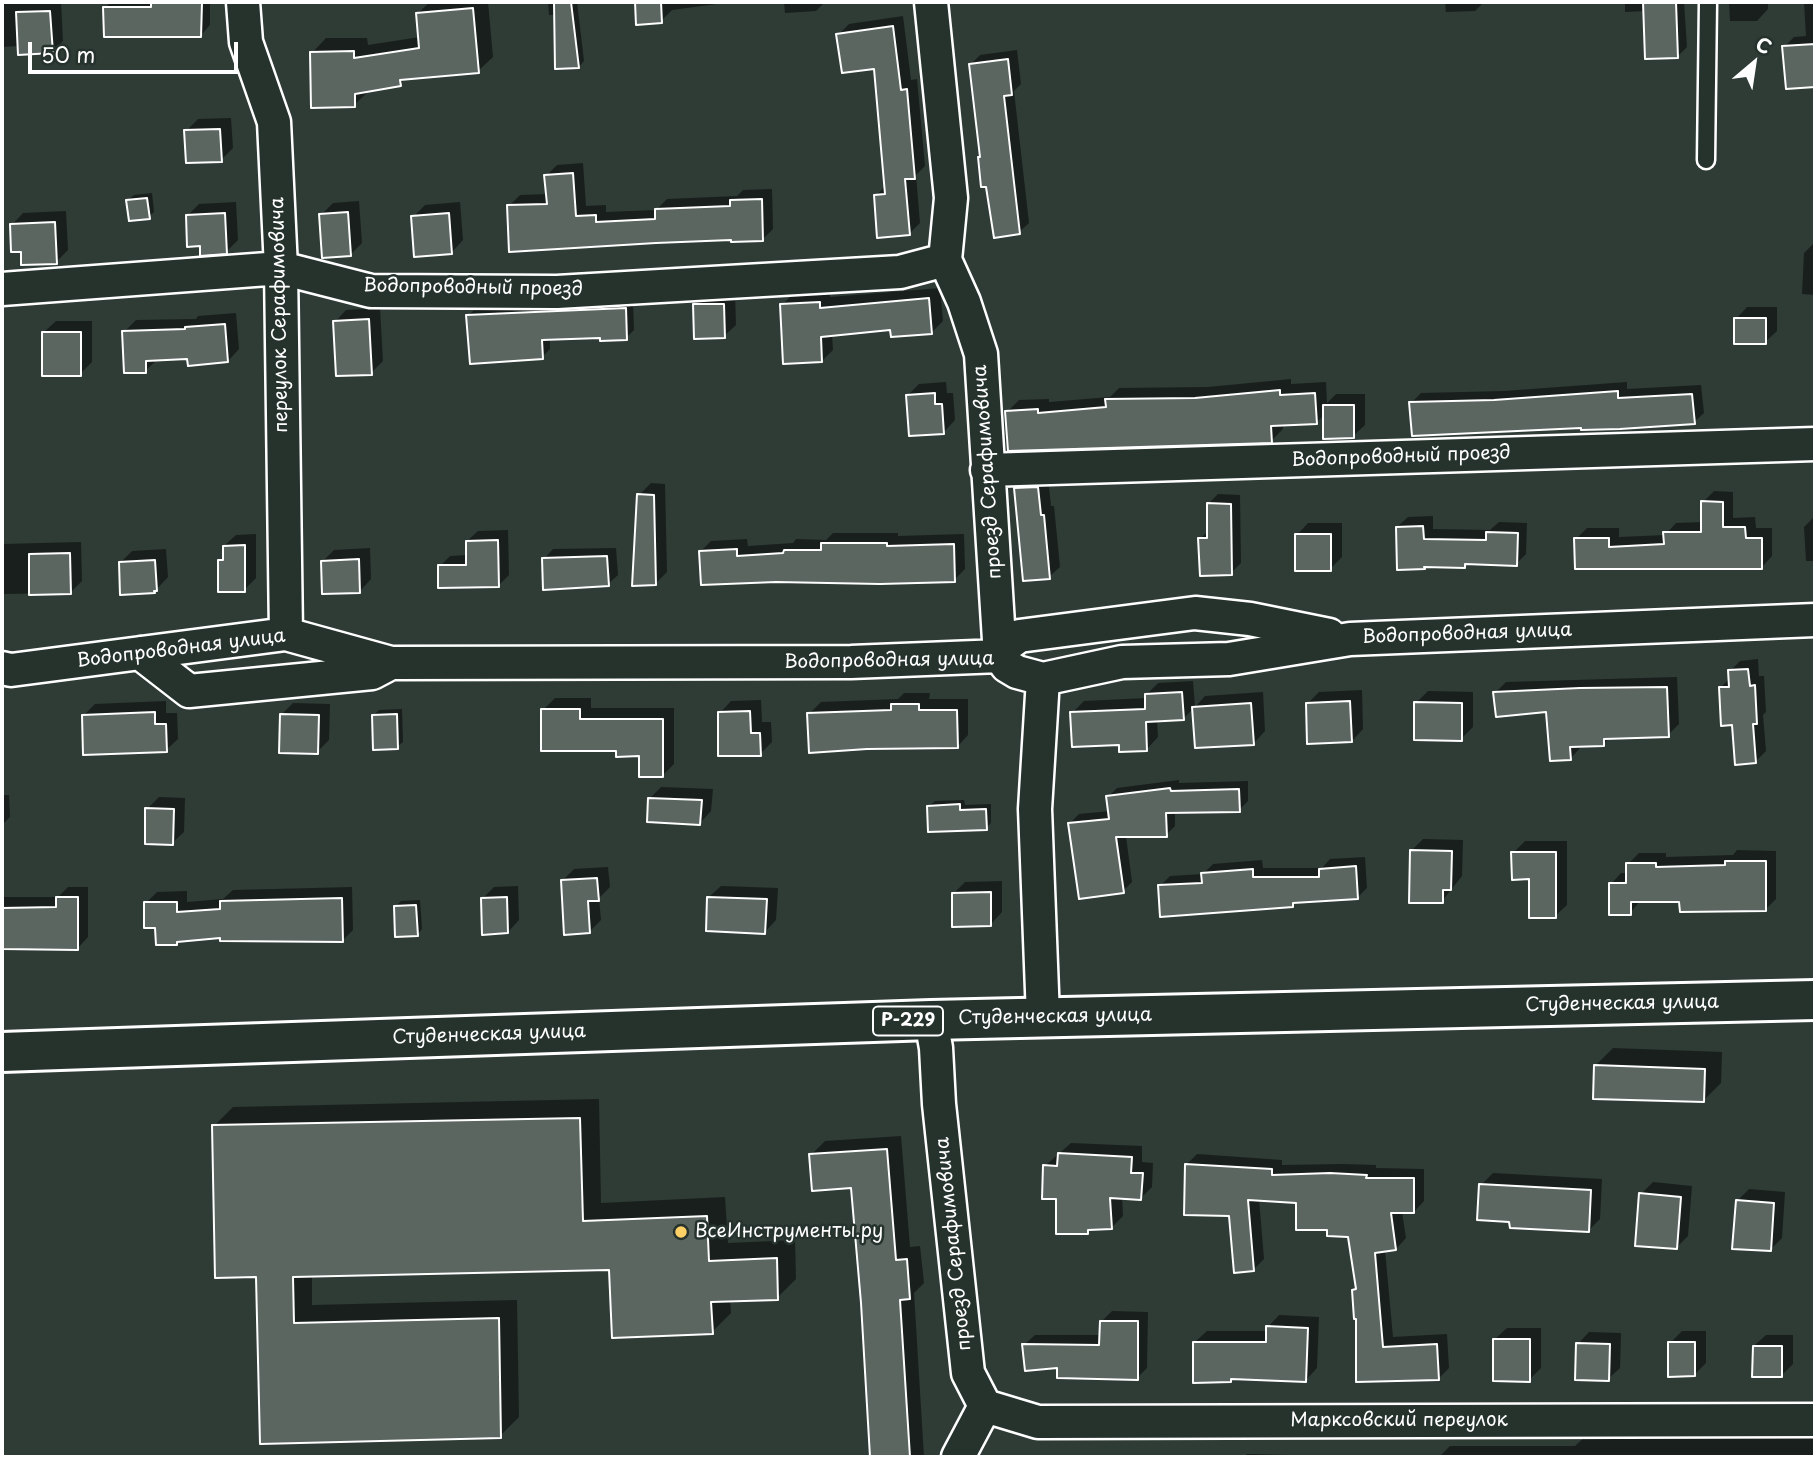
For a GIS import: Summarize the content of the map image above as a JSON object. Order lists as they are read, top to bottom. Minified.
{"streets":{"main road":["Студенческая улица","Р-229"],"street":["Водопроводный проезд","переулок Серафимовича","проезд Серафимовича","Водопроводная улица","Марксовский переулок"]},"crossings":[["Водопроводный проезд","переулок Серафимовича"],["Водопроводный проезд","проезд Серафимовича"],["переулок Серафимовича","Водопроводная улица"],["проезд Серафимовича","Водопроводная улица"],["проезд Серафимовича","Студенческая улица"],["проезд Серафимовича","Марксовский переулок"]],"places":["ВсеИнструменты.ру"],"scale_bar":"50 m","north":"top right"}
